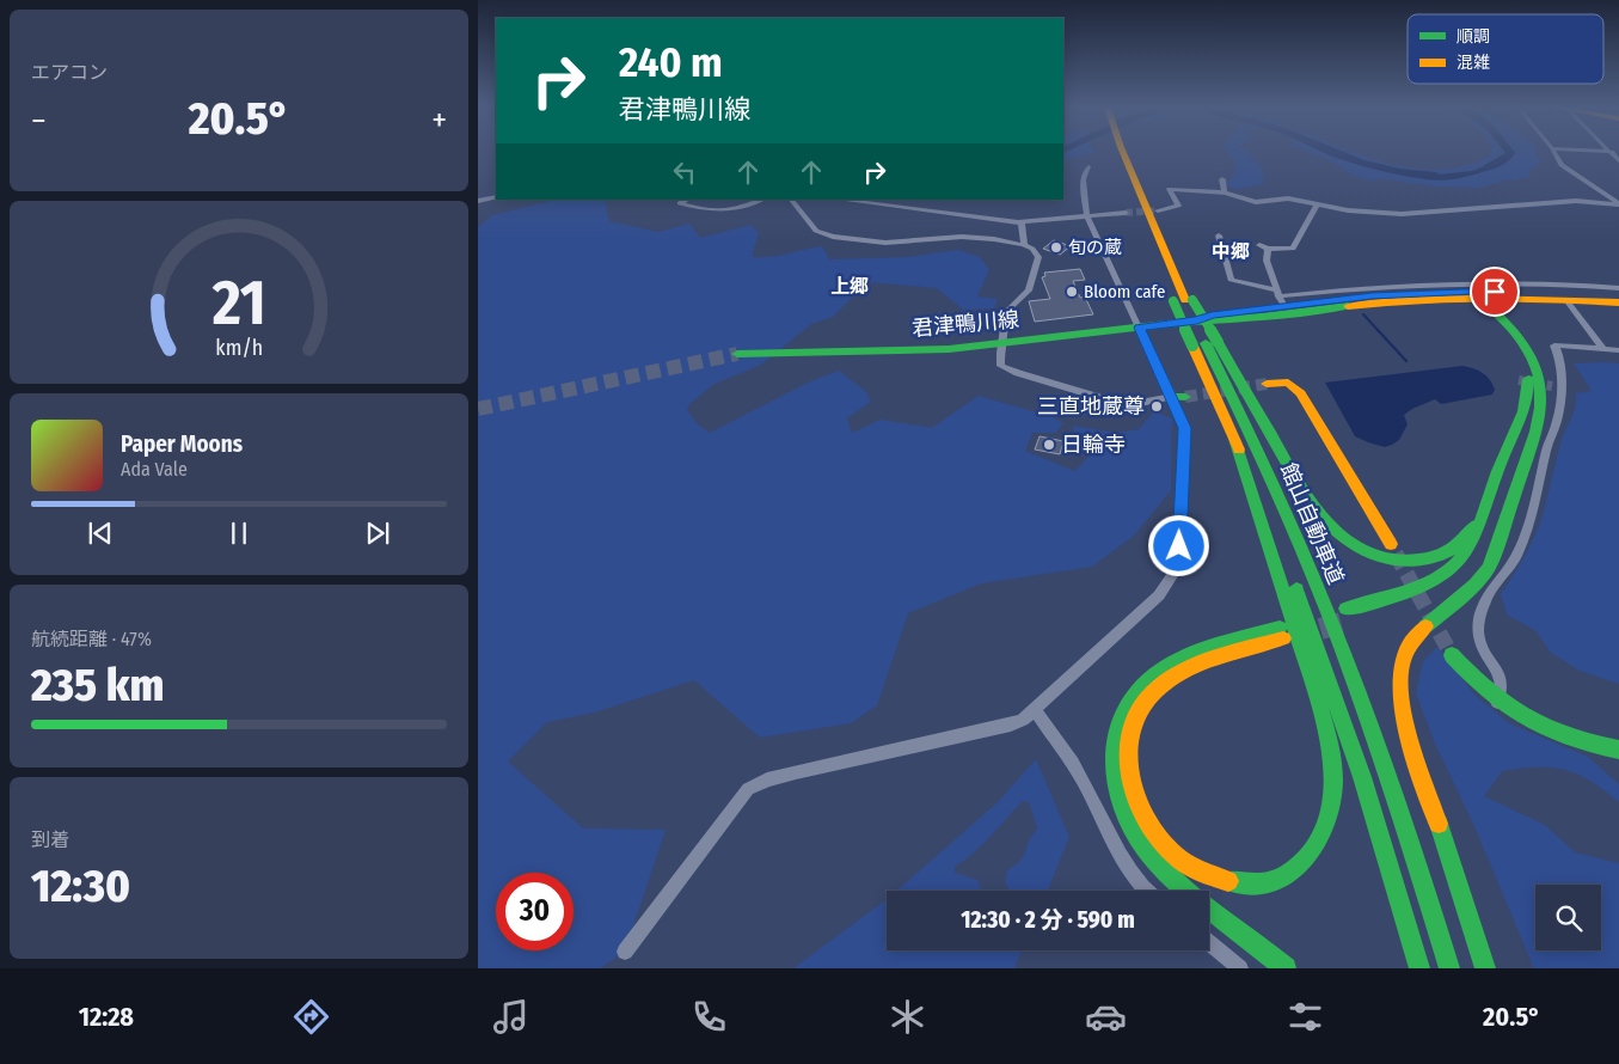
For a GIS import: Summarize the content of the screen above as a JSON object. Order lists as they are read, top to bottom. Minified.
{"streets":{"main road":["君津鴨川線","館山自動車道"]},"districts":["中郷","上郷"],"places":["旬の蔵","Bloom cafe","三直地蔵尊","日輪寺"],"legend":["順調","混雑"],"page":{"tile":["エアコン",["航続距離 · 47%","235 km"],["到着","12:30"]],"turn":["240 m","君津鴨川線"],"heat":["−","20.5°","+"],"song":["Paper Moons","Ada Vale"],"limit":"30","trip":"12:30 · 2 分 · 590 m","tabs":["12:28","20.5°"],"gauge":["21","km/h"]}}
